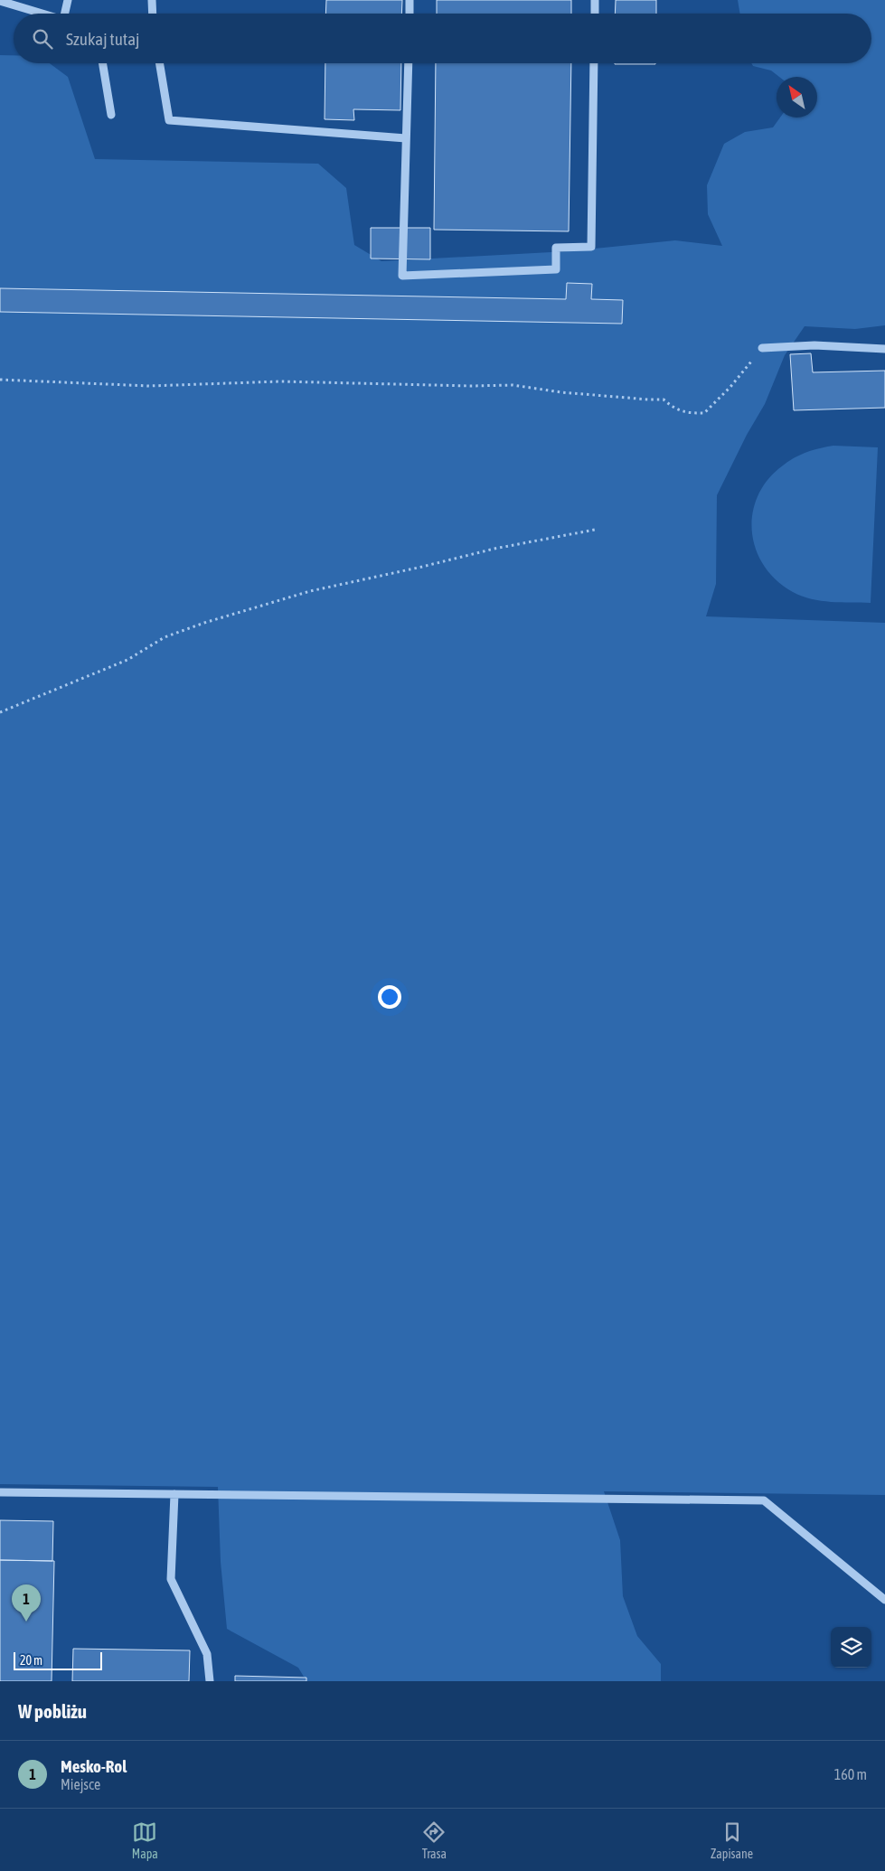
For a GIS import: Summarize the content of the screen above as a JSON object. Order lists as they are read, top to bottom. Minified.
{"scale_bar":"20 m","north":"top left","page":{"search":"Szukaj tutaj","pins":"1","scale":"20 m","heading":"W pobliżu","list":[{"mark":"1","name":"Mesko-Rol","note":"Miejsce","value":"160 m"}],"nav":["Mapa","Trasa","Zapisane"]}}
